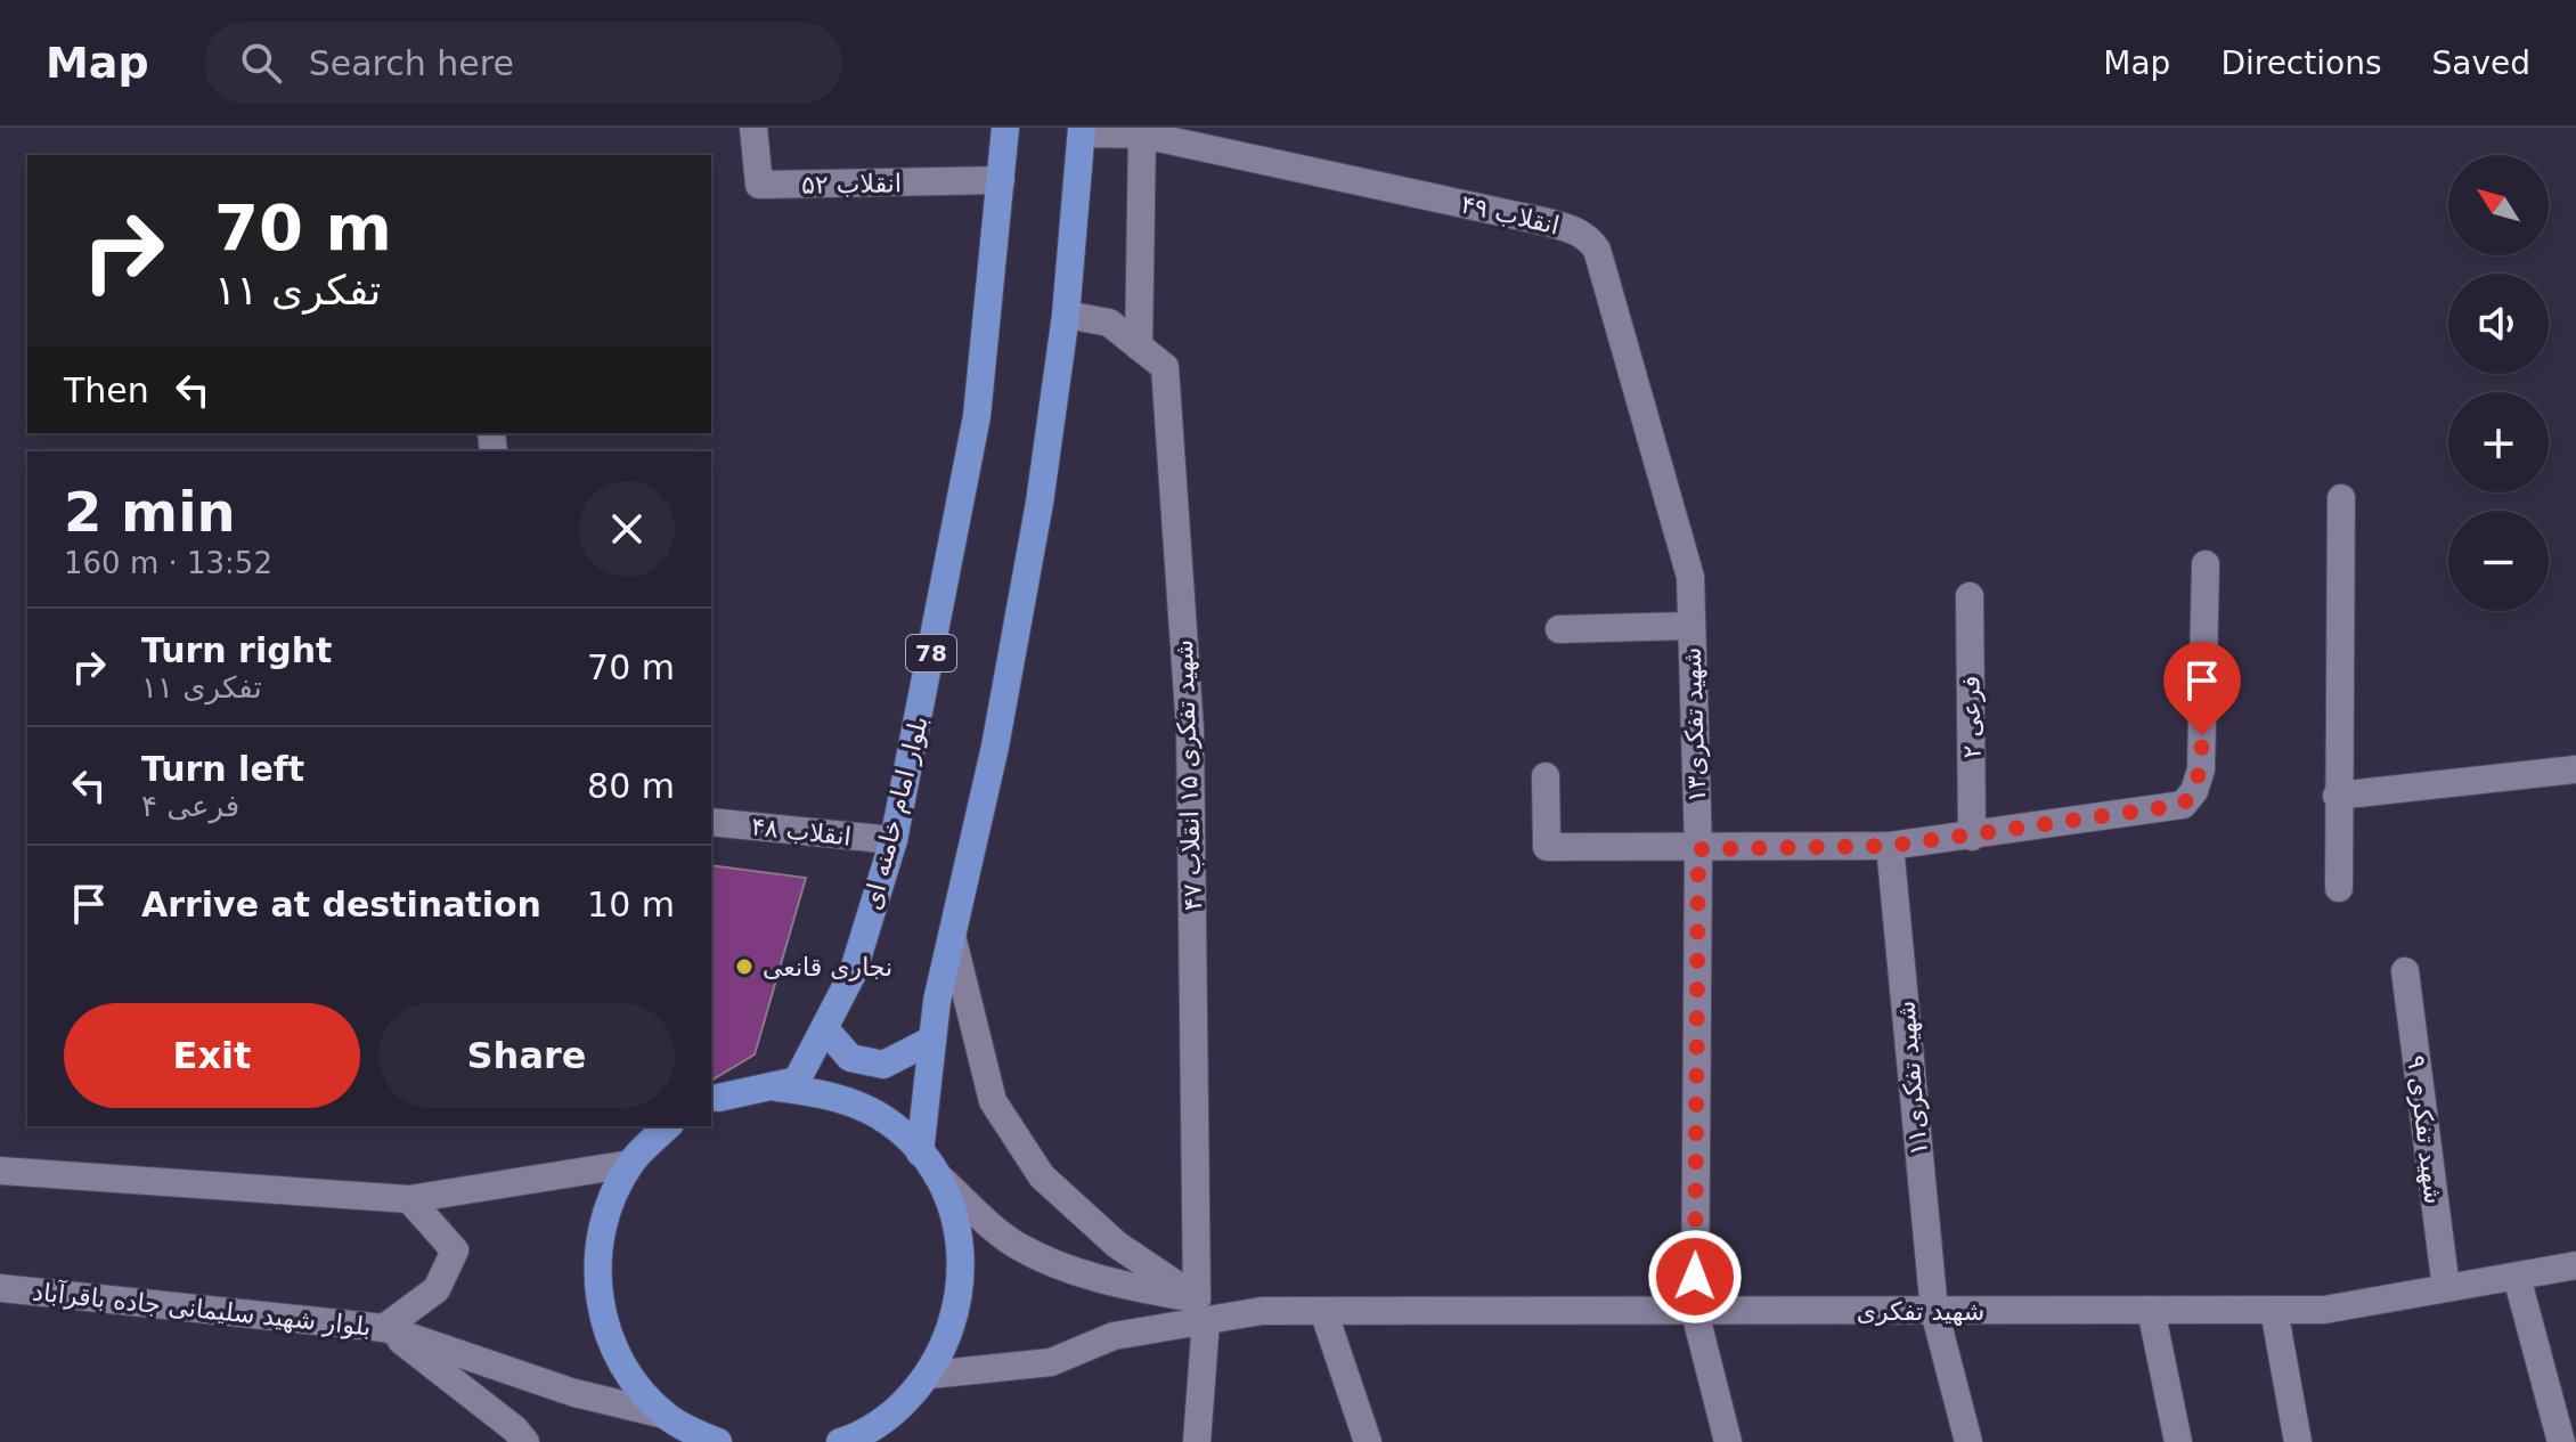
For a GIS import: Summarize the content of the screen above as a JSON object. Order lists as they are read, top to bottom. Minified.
{"streets":{"main road":["78","بلوار امام خامنه ای"],"street":["انقلاب ۵۲","انقلاب ۴۹","فرعی ۲","شهید تفکری۱۳","شهید تفکری ۱۵ انقلاب ۴۷","انقلاب ۴۸","شهید تفکری۱۱","شهید تفکری ۹","بلوار شهید سلیمانی جاده باقرآباد","شهید تفکری"]},"crossings":[["انقلاب ۵۲","بلوار امام خامنه ای"],["انقلاب ۴۹","شهید تفکری۱۳"],["78","بلوار امام خامنه ای"],["78","شهید تفکری"],["شهید تفکری۱۳","شهید تفکری"],["شهید تفکری ۱۵ انقلاب ۴۷","شهید تفکری"],["بلوار امام خامنه ای","انقلاب ۴۸"],["شهید تفکری۱۱","شهید تفکری"],["شهید تفکری ۹","شهید تفکری"]],"places":["نجاری قانعی"],"north":"top left","page":{"header":"Map","search":"Search here","nav":["Map","Directions","Saved"],"map_buttons":["+","−"],"turn":["70 m","تفکری ۱۱"],"then":"Then","heading":["2 min","160 m · 13:52"],"list":[{"name":"Turn right","note":"تفکری ۱۱","value":"70 m"},{"name":"Turn left","note":"فرعی ۴","value":"80 m"},{"name":"Arrive at destination","value":"10 m"}],"buttons":["Exit","Share"]}}
